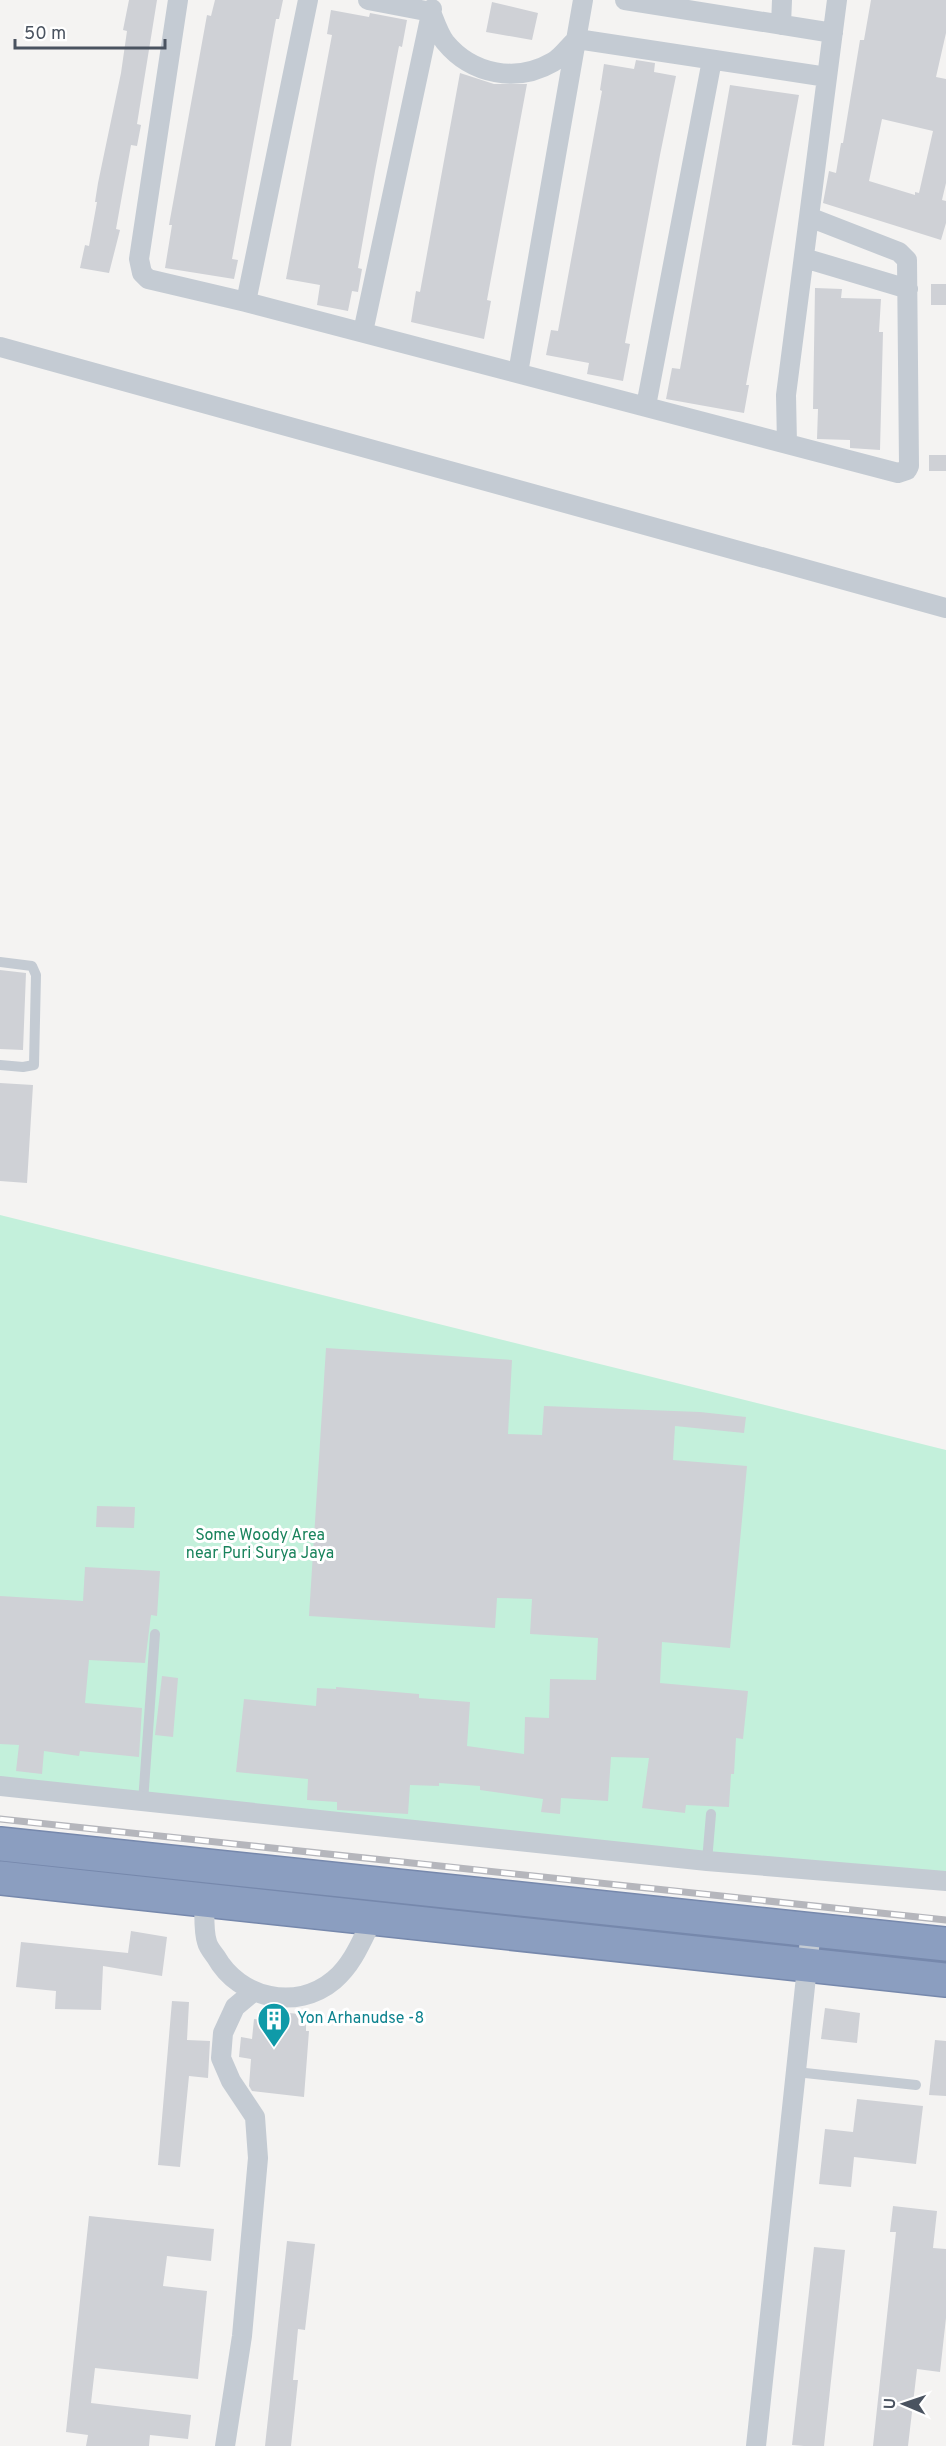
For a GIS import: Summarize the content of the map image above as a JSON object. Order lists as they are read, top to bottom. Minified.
{"parks":["Some Woody Area near Puri Surya Jaya"],"places":{"building":["Yon Arhanudse -8"]},"scale_bar":"50 m","north":"left"}
